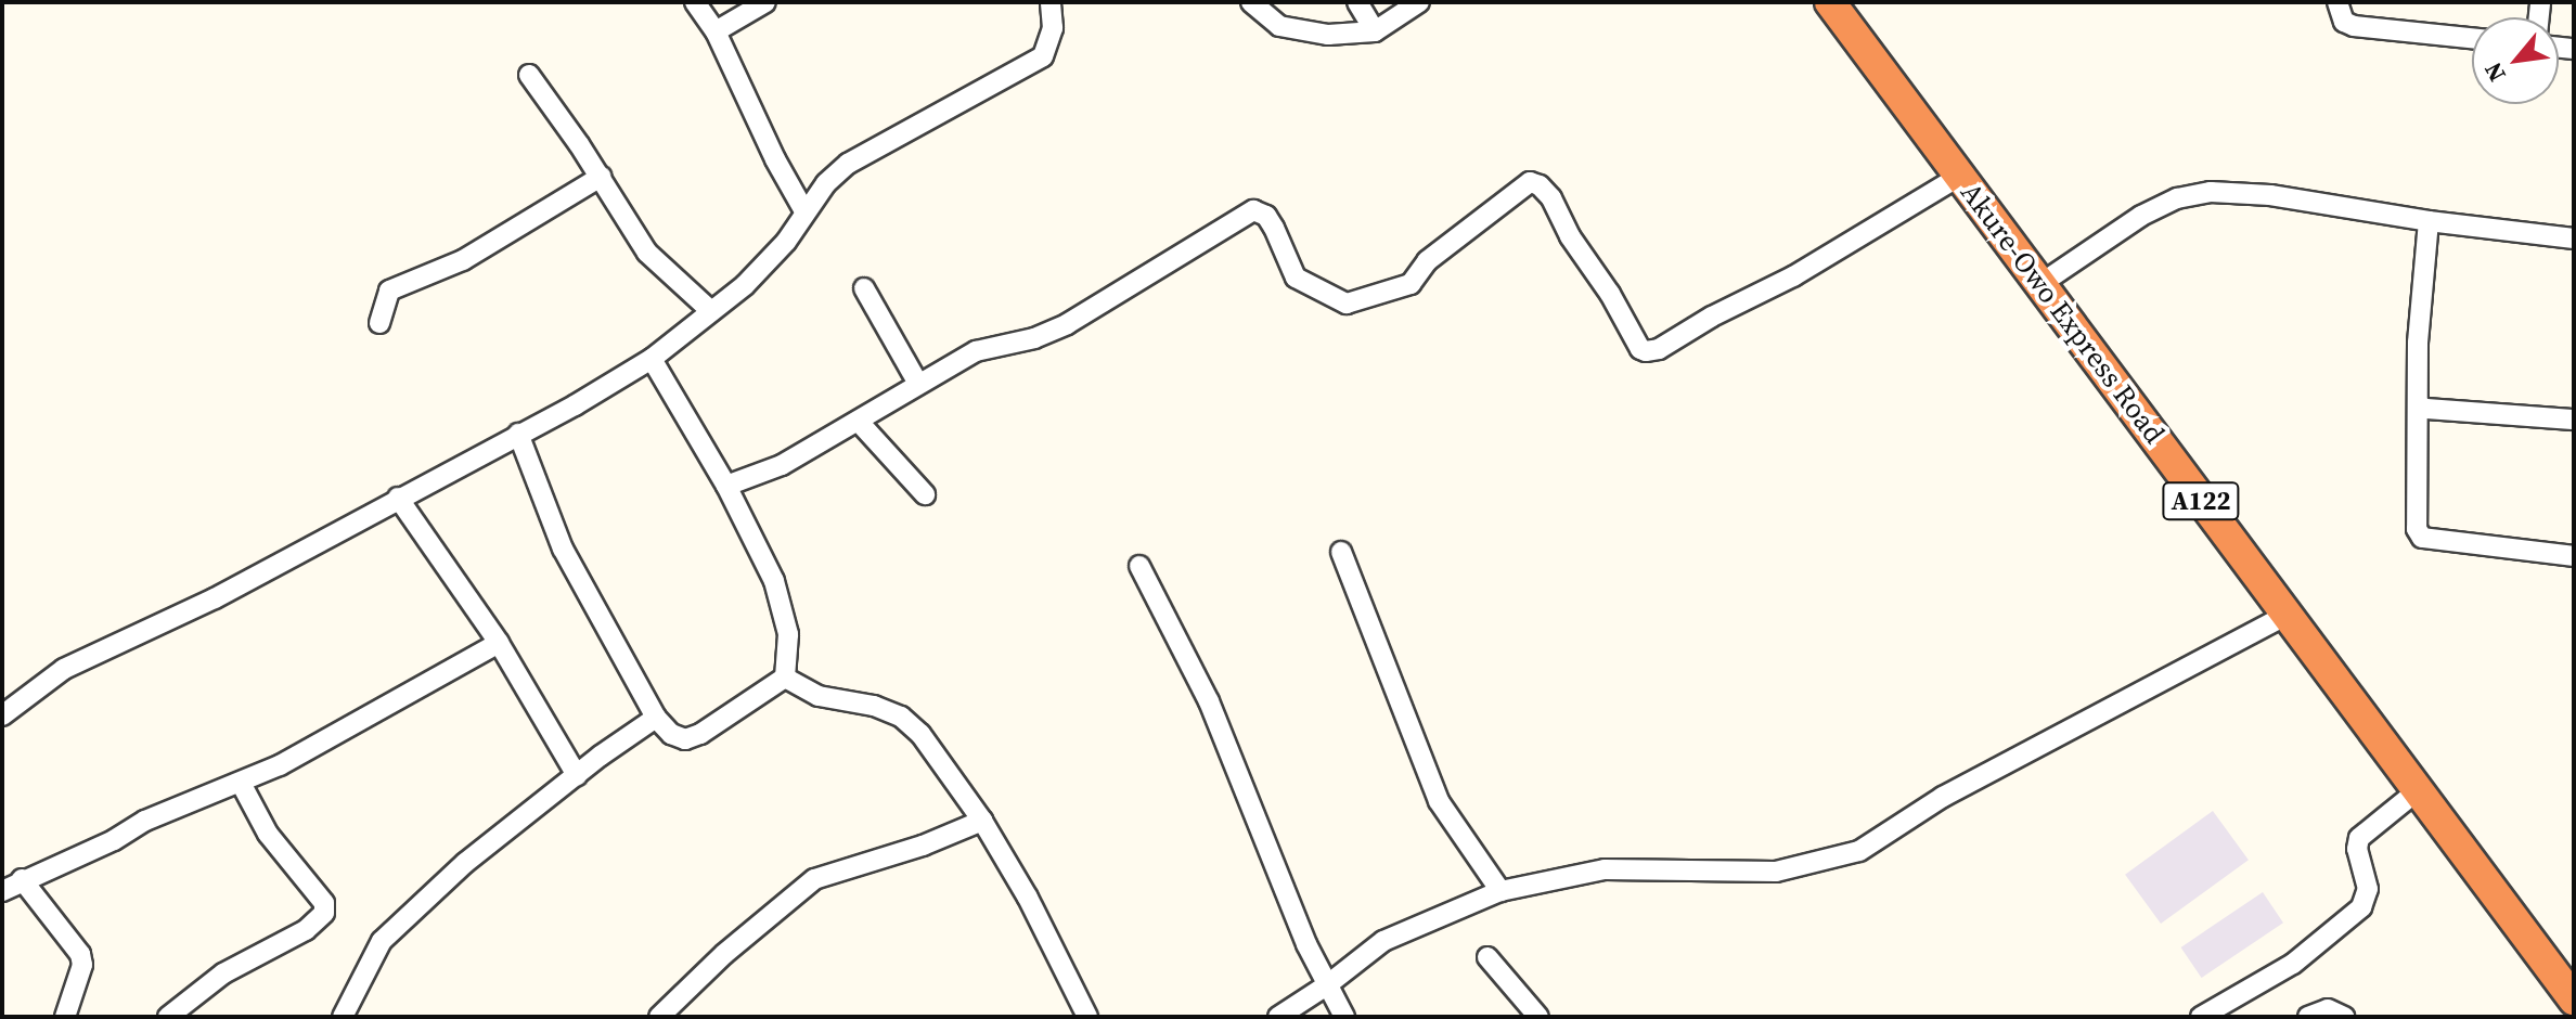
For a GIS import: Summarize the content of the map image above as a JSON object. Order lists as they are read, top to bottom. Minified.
{"streets":{"highway":["Akure-Owo Express Road","A122"]},"north":"bottom left"}
